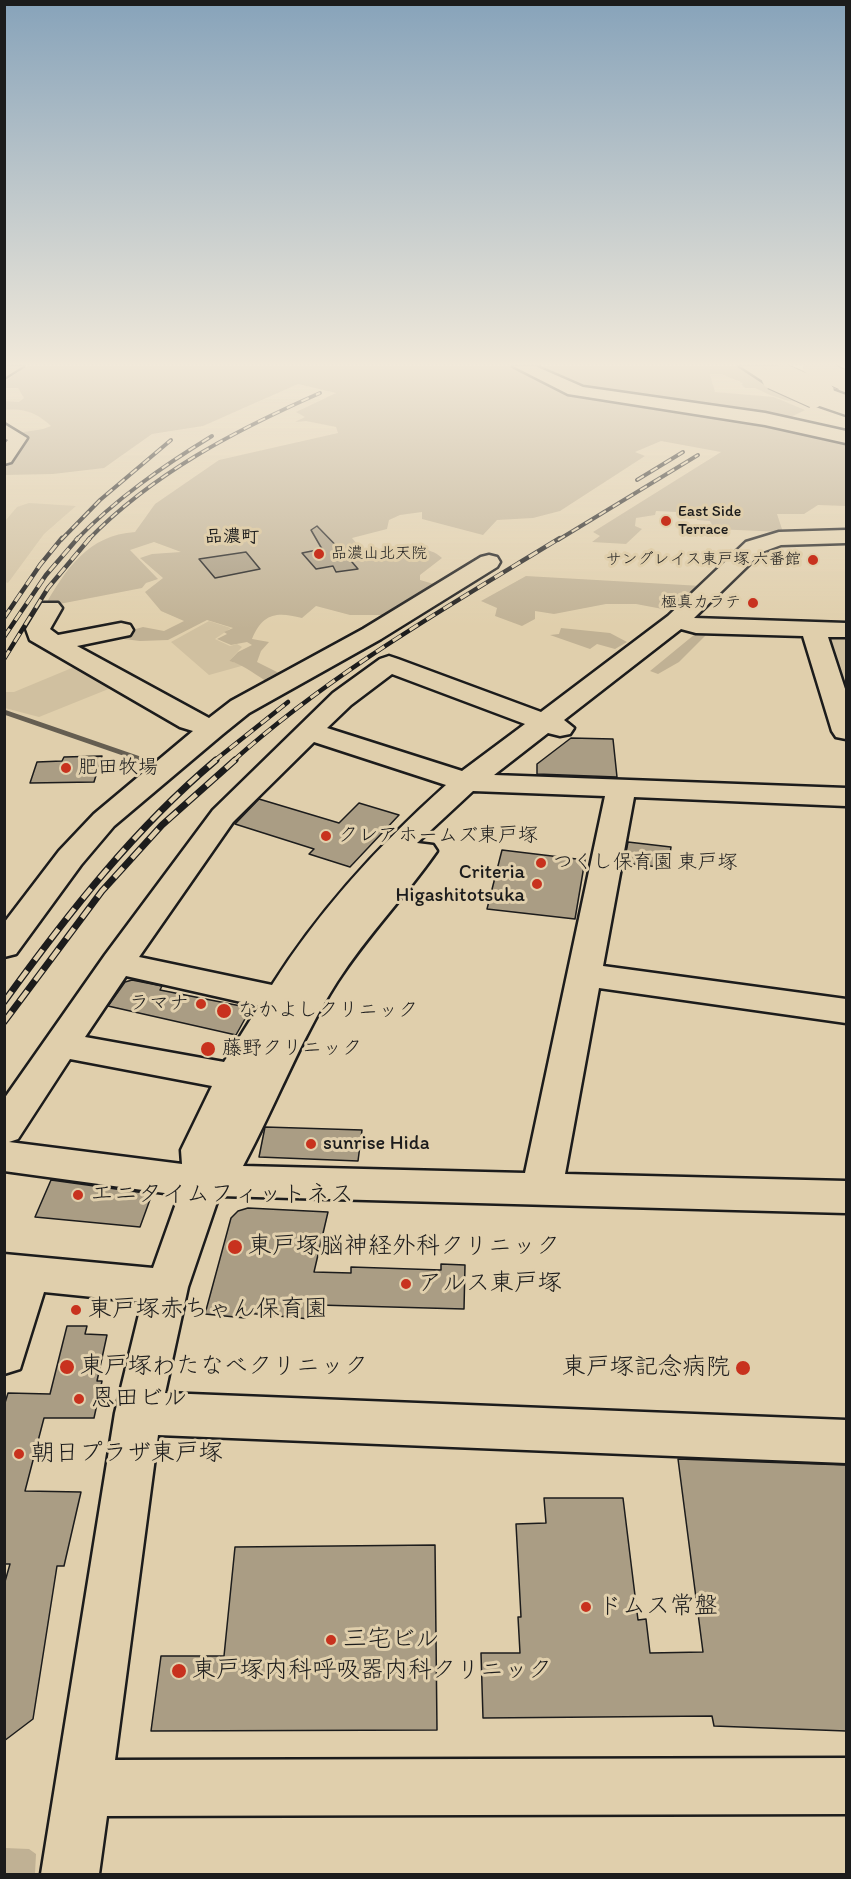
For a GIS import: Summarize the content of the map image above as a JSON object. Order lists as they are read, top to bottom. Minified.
{"districts":["品濃町"],"places":["East Side Terrace","品濃山北天院","サングレイス東戸塚 六番館","極真カラテ","肥田牧場","クレアホームズ東戸塚","つくし保育園 東戸塚","Criteria Higashitotsuka","ラマナ","なかよしクリニック","藤野クリニック","sunrise Hida","エニタイムフィットネス","東戸塚脳神経外科クリニック","アルス東戸塚","東戸塚赤ちゃん保育園","東戸塚わたなべクリニック","東戸塚記念病院","恩田ビル","朝日プラザ東戸塚","ドムス常盤","三宅ビル","東戸塚内科呼吸器内科クリニック"]}
